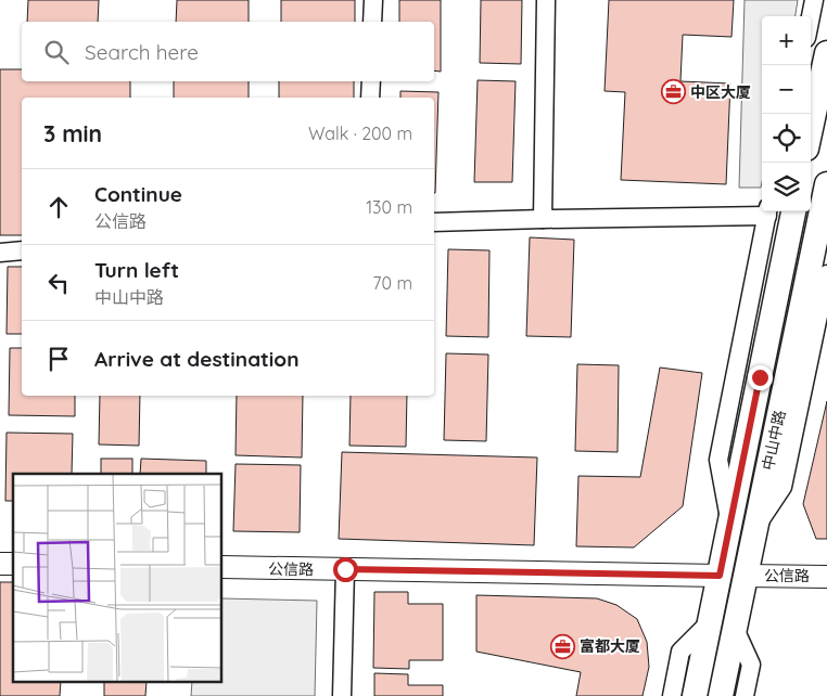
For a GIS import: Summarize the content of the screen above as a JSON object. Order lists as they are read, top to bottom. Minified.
{"streets":{"main road":["中山中路"],"street":["公信路"]},"crossings":[["中山中路","公信路"]],"places":{"office":["中区大厦","富都大厦"]},"page":{"map_buttons":["+","−"],"search":"Search here","heading":["3 min","Walk · 200 m"],"list":[["Continue","公信路","130 m"],["Turn left","中山中路","70 m"],"Arrive at destination"]}}
